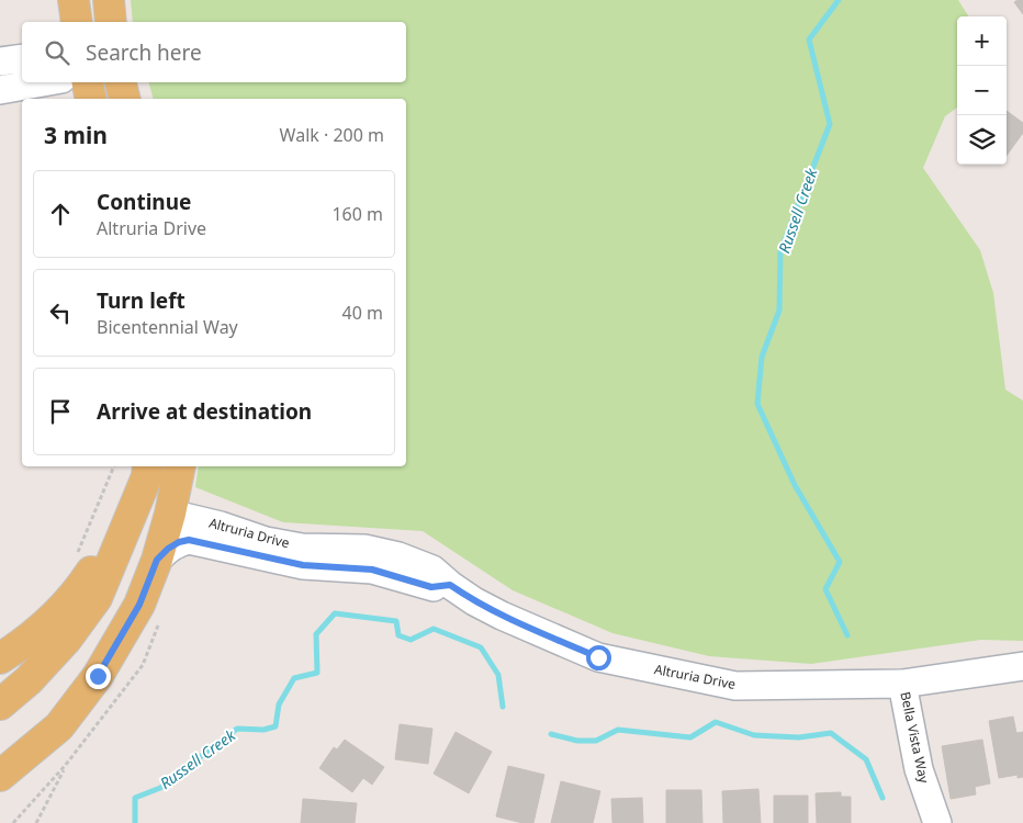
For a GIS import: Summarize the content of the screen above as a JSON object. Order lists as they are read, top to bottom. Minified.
{"streets":{"street":["Altruria Drive","Bella Vista Way"]},"crossings":[["Altruria Drive","Bella Vista Way"]],"water":["Russell Creek"],"page":{"map_buttons":["+","−"],"search":"Search here","heading":["3 min","Walk · 200 m"],"list":[["Continue","Altruria Drive","160 m"],["Turn left","Bicentennial Way","40 m"],"Arrive at destination"]}}
